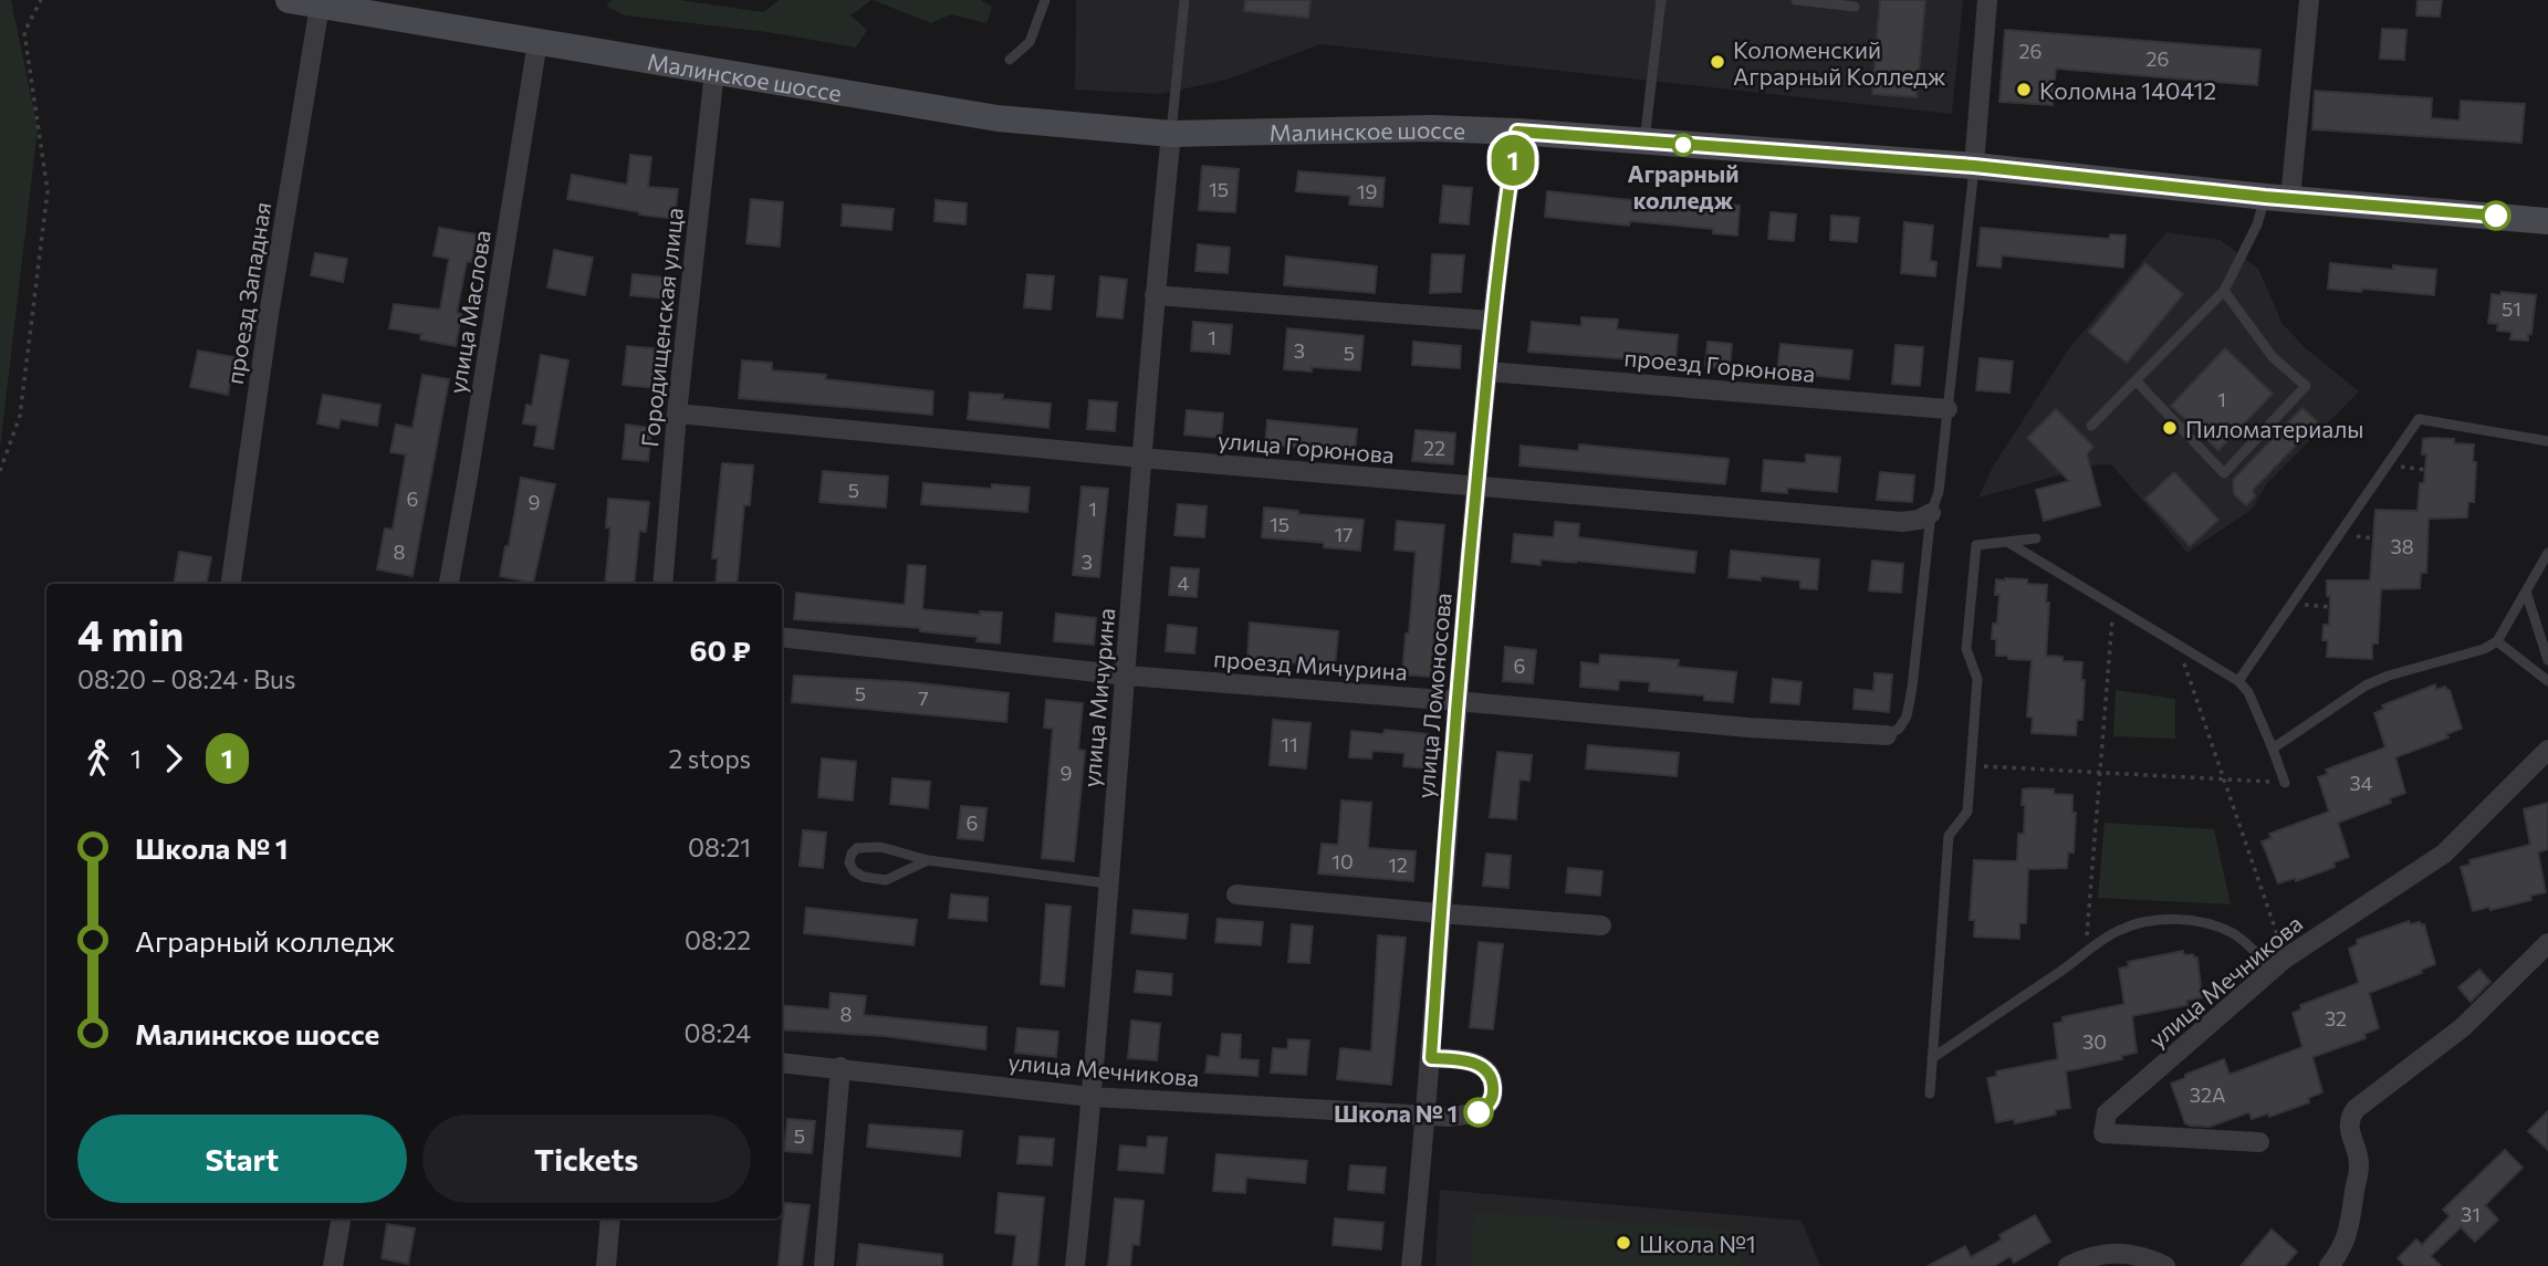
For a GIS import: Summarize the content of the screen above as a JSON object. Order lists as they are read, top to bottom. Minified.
{"streets":{"main road":["Малинское шоссе"],"street":["проезд Западная","улица Маслова","Городищенская улица","проезд Горюнова","улица Горюнова","проезд Мичурина","улица Ломоносова","улица Мичурина","улица Мечникова"]},"crossings":[["Малинское шоссе","проезд Западная"],["Малинское шоссе","улица Маслова"],["Малинское шоссе","Городищенская улица"],["Малинское шоссе","улица Ломоносова"],["Малинское шоссе","улица Мичурина"],["Городищенская улица","улица Горюнова"],["проезд Горюнова","улица Ломоносова"],["улица Горюнова","улица Ломоносова"],["улица Горюнова","улица Мичурина"],["проезд Мичурина","улица Ломоносова"],["проезд Мичурина","улица Мичурина"],["улица Ломоносова","улица Мечникова"],["улица Мичурина","улица Мечникова"]],"places":["Коломенский Аграрный Колледж","Коломна 140412","Аграрный колледж","Пиломатериалы","Школа № 1","Школа №1"],"lines":["bus line 1"],"house_numbers":["26","26","15","19","51","1","3","5","1","22","5","6","9","1","15","17","38","8","3","4","6","5","7","11","9","34","6","10","12","8","32","30","32А","5","31"],"page":{"on_map":"1","heading":["4 min","08:20 – 08:24 · Bus","60 ₽"],"legs":["1","1","2 stops"],"list":[{"name":"Школа № 1","value":"08:21"},{"name":"Аграрный колледж","value":"08:22"},{"name":"Малинское шоссе","value":"08:24"}],"buttons":["Start","Tickets"]}}
